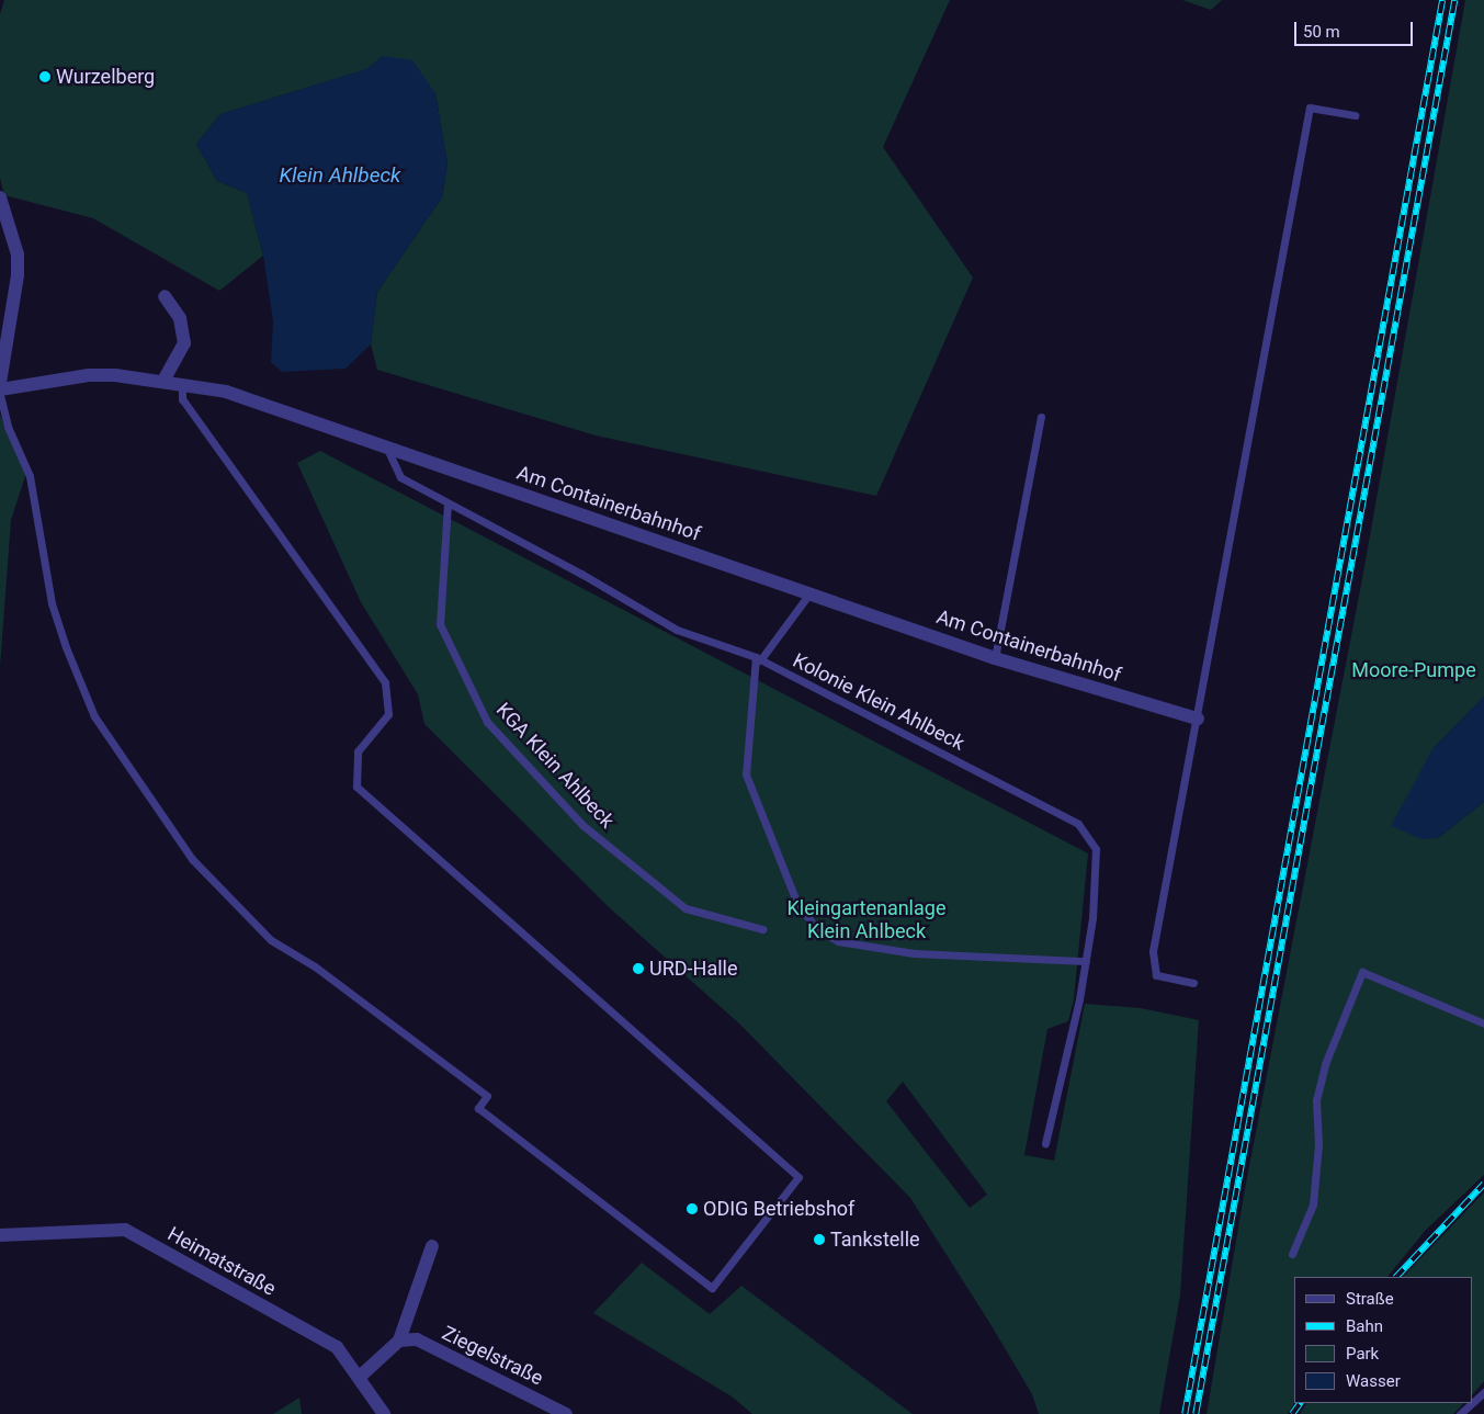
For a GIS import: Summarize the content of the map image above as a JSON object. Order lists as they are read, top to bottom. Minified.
{"streets":{"street":["Am Containerbahnhof","Heimatstraße","Ziegelstraße"],"lane":["Kolonie Klein Ahlbeck","KGA Klein Ahlbeck"]},"crossings":[["Am Containerbahnhof","Kolonie Klein Ahlbeck"],["Kolonie Klein Ahlbeck","KGA Klein Ahlbeck"]],"water":["Klein Ahlbeck"],"parks":["Moore-Pumpe","Kleingartenanlage Klein Ahlbeck"],"places":["Wurzelberg","URD-Halle","ODIG Betriebshof","Tankstelle"],"legend":["Straße","Bahn","Park","Wasser"],"scale_bar":"50 m"}
